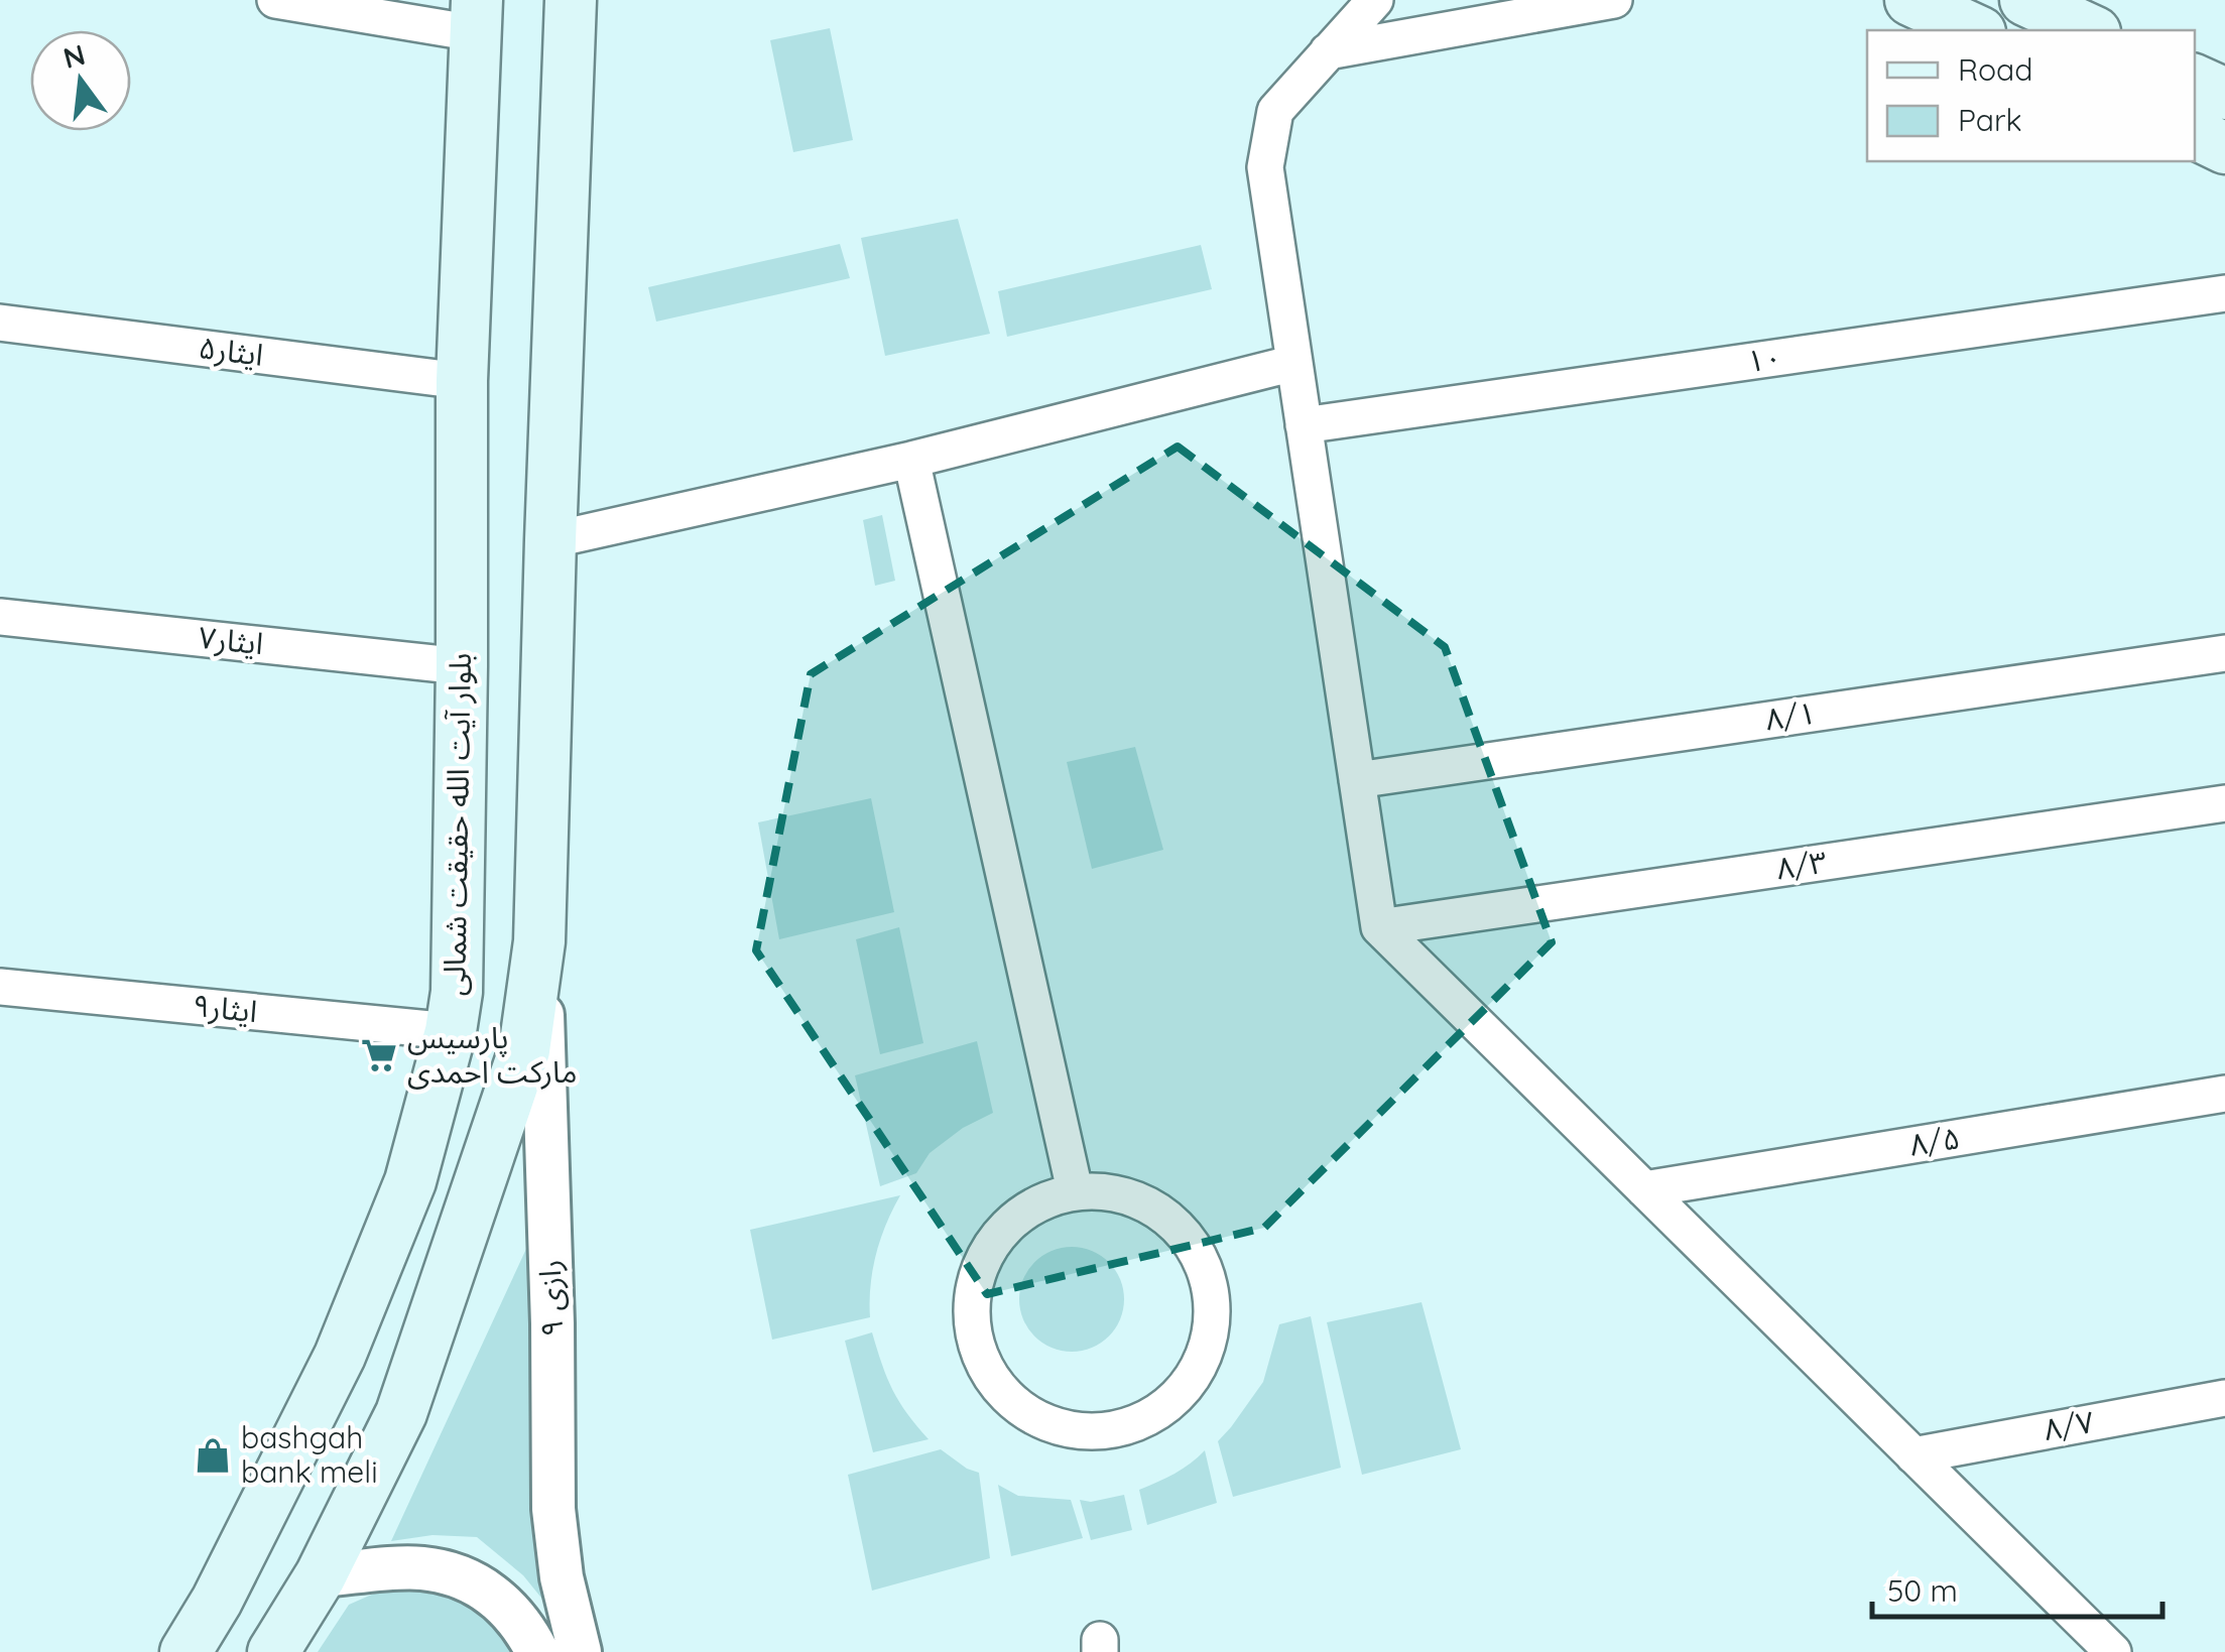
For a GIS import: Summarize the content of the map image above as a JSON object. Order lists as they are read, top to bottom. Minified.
{"streets":{"main road":["بلوار آیت الله حقیقت شمالی"],"street":["ایثار۵","۱۰","ایثار۷","۸/۱","۸/۳","ایثار۹","۸/۵","رازی ۹","۸/۷"]},"crossings":[["ایثار۵","بلوار آیت الله حقیقت شمالی"],["ایثار۷","بلوار آیت الله حقیقت شمالی"],["بلوار آیت الله حقیقت شمالی","ایثار۹"]],"places":{"supermarket":["پارسیس مارکت احمدی"],"shop":["bashgah bank meli"]},"legend":["Road","Park"],"scale_bar":"50 m","north":"top"}
